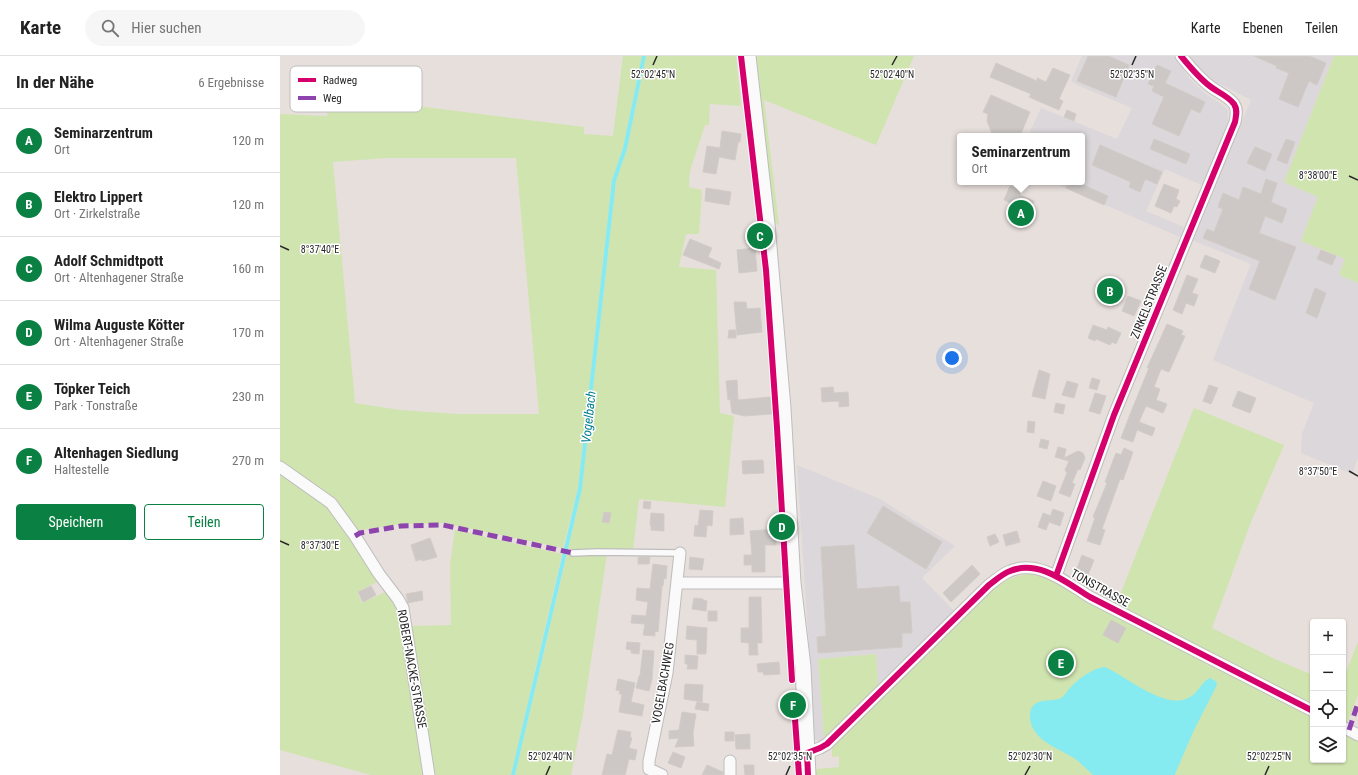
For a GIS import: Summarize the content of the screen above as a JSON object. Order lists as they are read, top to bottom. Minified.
{"streets":{"street":["ZIRKELSTRASSE","TONSTRASSE","ROBERT-NACKE-STRASSE","VOGELBACHWEG"]},"crossings":[["ZIRKELSTRASSE","TONSTRASSE"]],"water":["Vogelbach"],"legend":["Radweg","Weg"],"page":{"header":"Karte","search":"Hier suchen","nav":["Karte","Ebenen","Teilen"],"heading":["In der Nähe","6 Ergebnisse"],"list":[{"mark":"A","name":"Seminarzentrum","note":"Ort","value":"120 m"},{"mark":"B","name":"Elektro Lippert","note":"Ort · Zirkelstraße","value":"120 m"},{"mark":"C","name":"Adolf Schmidtpott","note":"Ort · Altenhagener Straße","value":"160 m"},{"mark":"D","name":"Wilma Auguste Kötter","note":"Ort · Altenhagener Straße","value":"170 m"},{"mark":"E","name":"Töpker Teich","note":"Park · Tonstraße","value":"230 m"},{"mark":"F","name":"Altenhagen Siedlung","note":"Haltestelle","value":"270 m"}],"popup":["Seminarzentrum","Ort"],"pins":["A","C","B","D","E","F"],"buttons":["Speichern","Teilen"],"map_buttons":["+","−"]},"coordinates":["52°02'45\"N","52°02'40\"N","52°02'35\"N","8°38'00\"E","8°37'40\"E","8°37'50\"E","8°37'30\"E","52°02'30\"N","52°02'25\"N"]}
